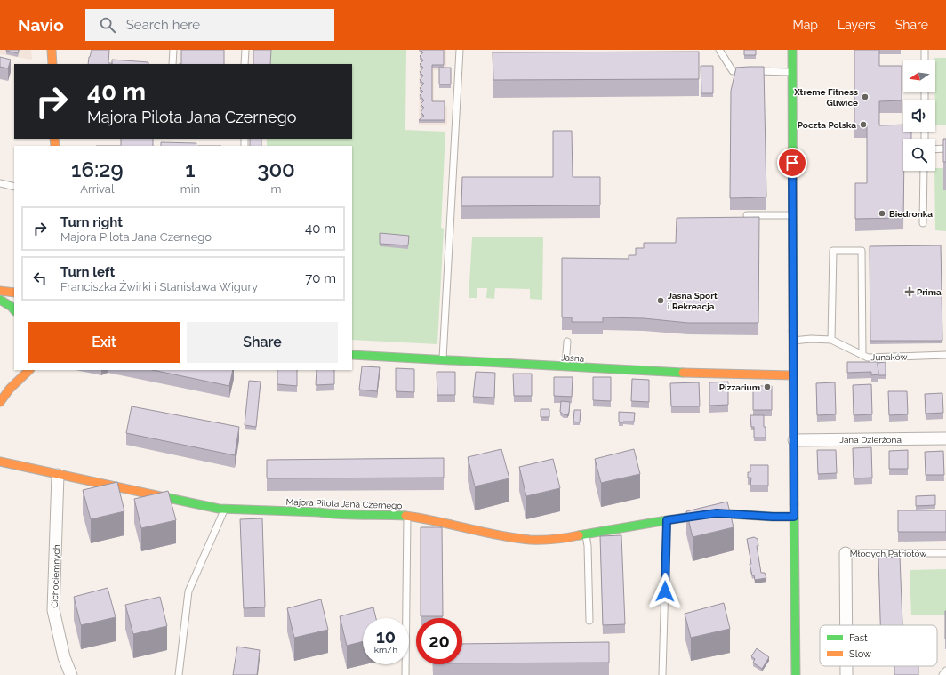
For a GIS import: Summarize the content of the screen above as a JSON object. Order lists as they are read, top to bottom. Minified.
{"streets":{"street":["Jasna","Jana Dzierżona","Majora Pilota Jana Czernego","Młodych Patriotów","Cichociemnych"],"lane":["Junaków"]},"crossings":[["Majora Pilota Jana Czernego","Cichociemnych"]],"places":{"other":["Xtreme Fitness Gliwice","Poczta Polska","Biedronka","Jasna Sport i Rekreacja","Pizzarium"],"health":["Prima"]},"legend":["Fast","Slow"],"north":"left","page":{"header":"Navio","search":"Search here","nav":["Map","Layers","Share"],"turn":["40 m","Majora Pilota Jana Czernego"],"eta":["16:29","Arrival","1","min","300","m"],"list":[{"name":"Turn right","note":"Majora Pilota Jana Czernego","value":"40 m"},{"name":"Turn left","note":"Franciszka Żwirki i Stanisława Wigury","value":"70 m"}],"buttons":["Exit","Share"],"speed":"10 km/h","limit":"20"}}
